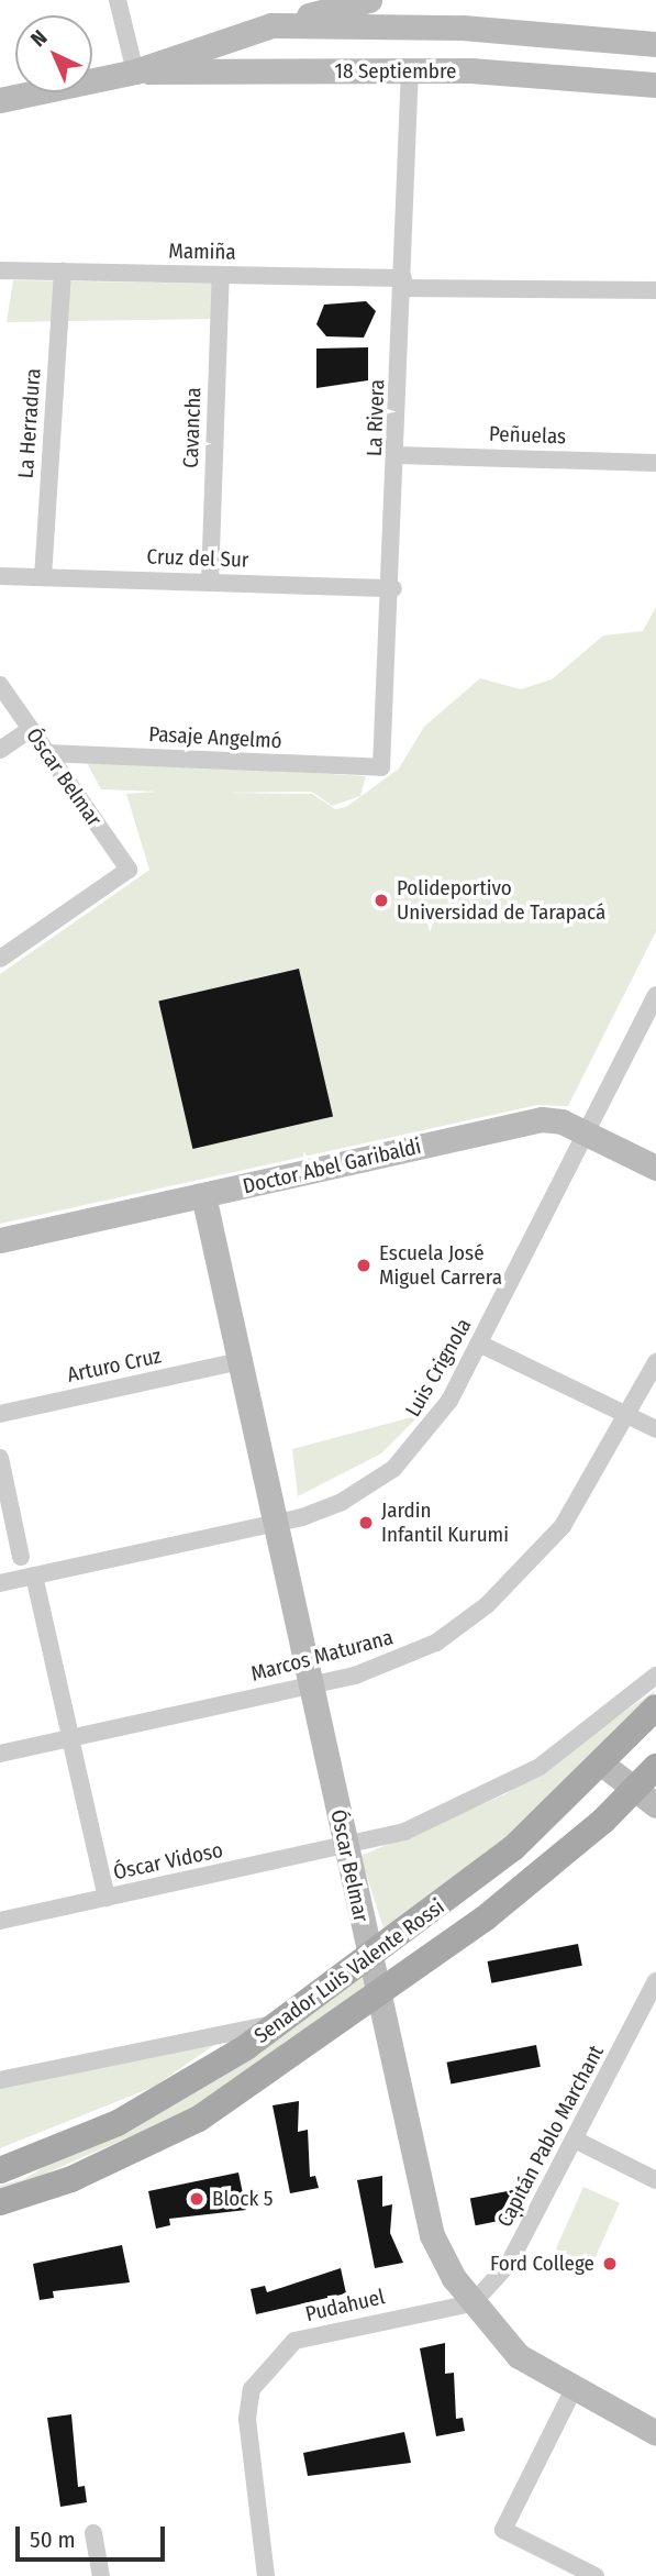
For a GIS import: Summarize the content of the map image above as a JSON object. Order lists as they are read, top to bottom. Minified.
{"streets":{"main road":["Senador Luis Valente Rossi"],"street":["18 Septiembre","Mamiña","La Rivera","La Herradura","Cavancha","Peñuelas","Cruz del Sur","Pasaje Angelmó","Óscar Belmar","Doctor Abel Garibaldi","Arturo Cruz","Luis Crignola","Marcos Maturana","Óscar Vidoso","Capitán Pablo Marchant","Pudahuel"]},"crossings":[["18 Septiembre","La Rivera"],["Mamiña","La Rivera"],["Mamiña","La Herradura"],["Mamiña","Cavancha"],["La Rivera","Peñuelas"],["La Rivera","Cruz del Sur"],["La Rivera","Pasaje Angelmó"],["La Herradura","Cruz del Sur"],["Cavancha","Cruz del Sur"],["Pasaje Angelmó","Óscar Belmar"],["Óscar Belmar","Doctor Abel Garibaldi"],["Óscar Belmar","Arturo Cruz"],["Óscar Belmar","Luis Crignola"],["Óscar Belmar","Marcos Maturana"],["Óscar Belmar","Óscar Vidoso"],["Óscar Belmar","Senador Luis Valente Rossi"],["Óscar Belmar","Capitán Pablo Marchant"],["Óscar Belmar","Pudahuel"],["Doctor Abel Garibaldi","Luis Crignola"],["Capitán Pablo Marchant","Pudahuel"]],"places":["Polideportivo Universidad de Tarapacá","Escuela José Miguel Carrera","Jardin Infantil Kurumi","Block 5","Ford College"],"scale_bar":"50 m","north":"top left"}
